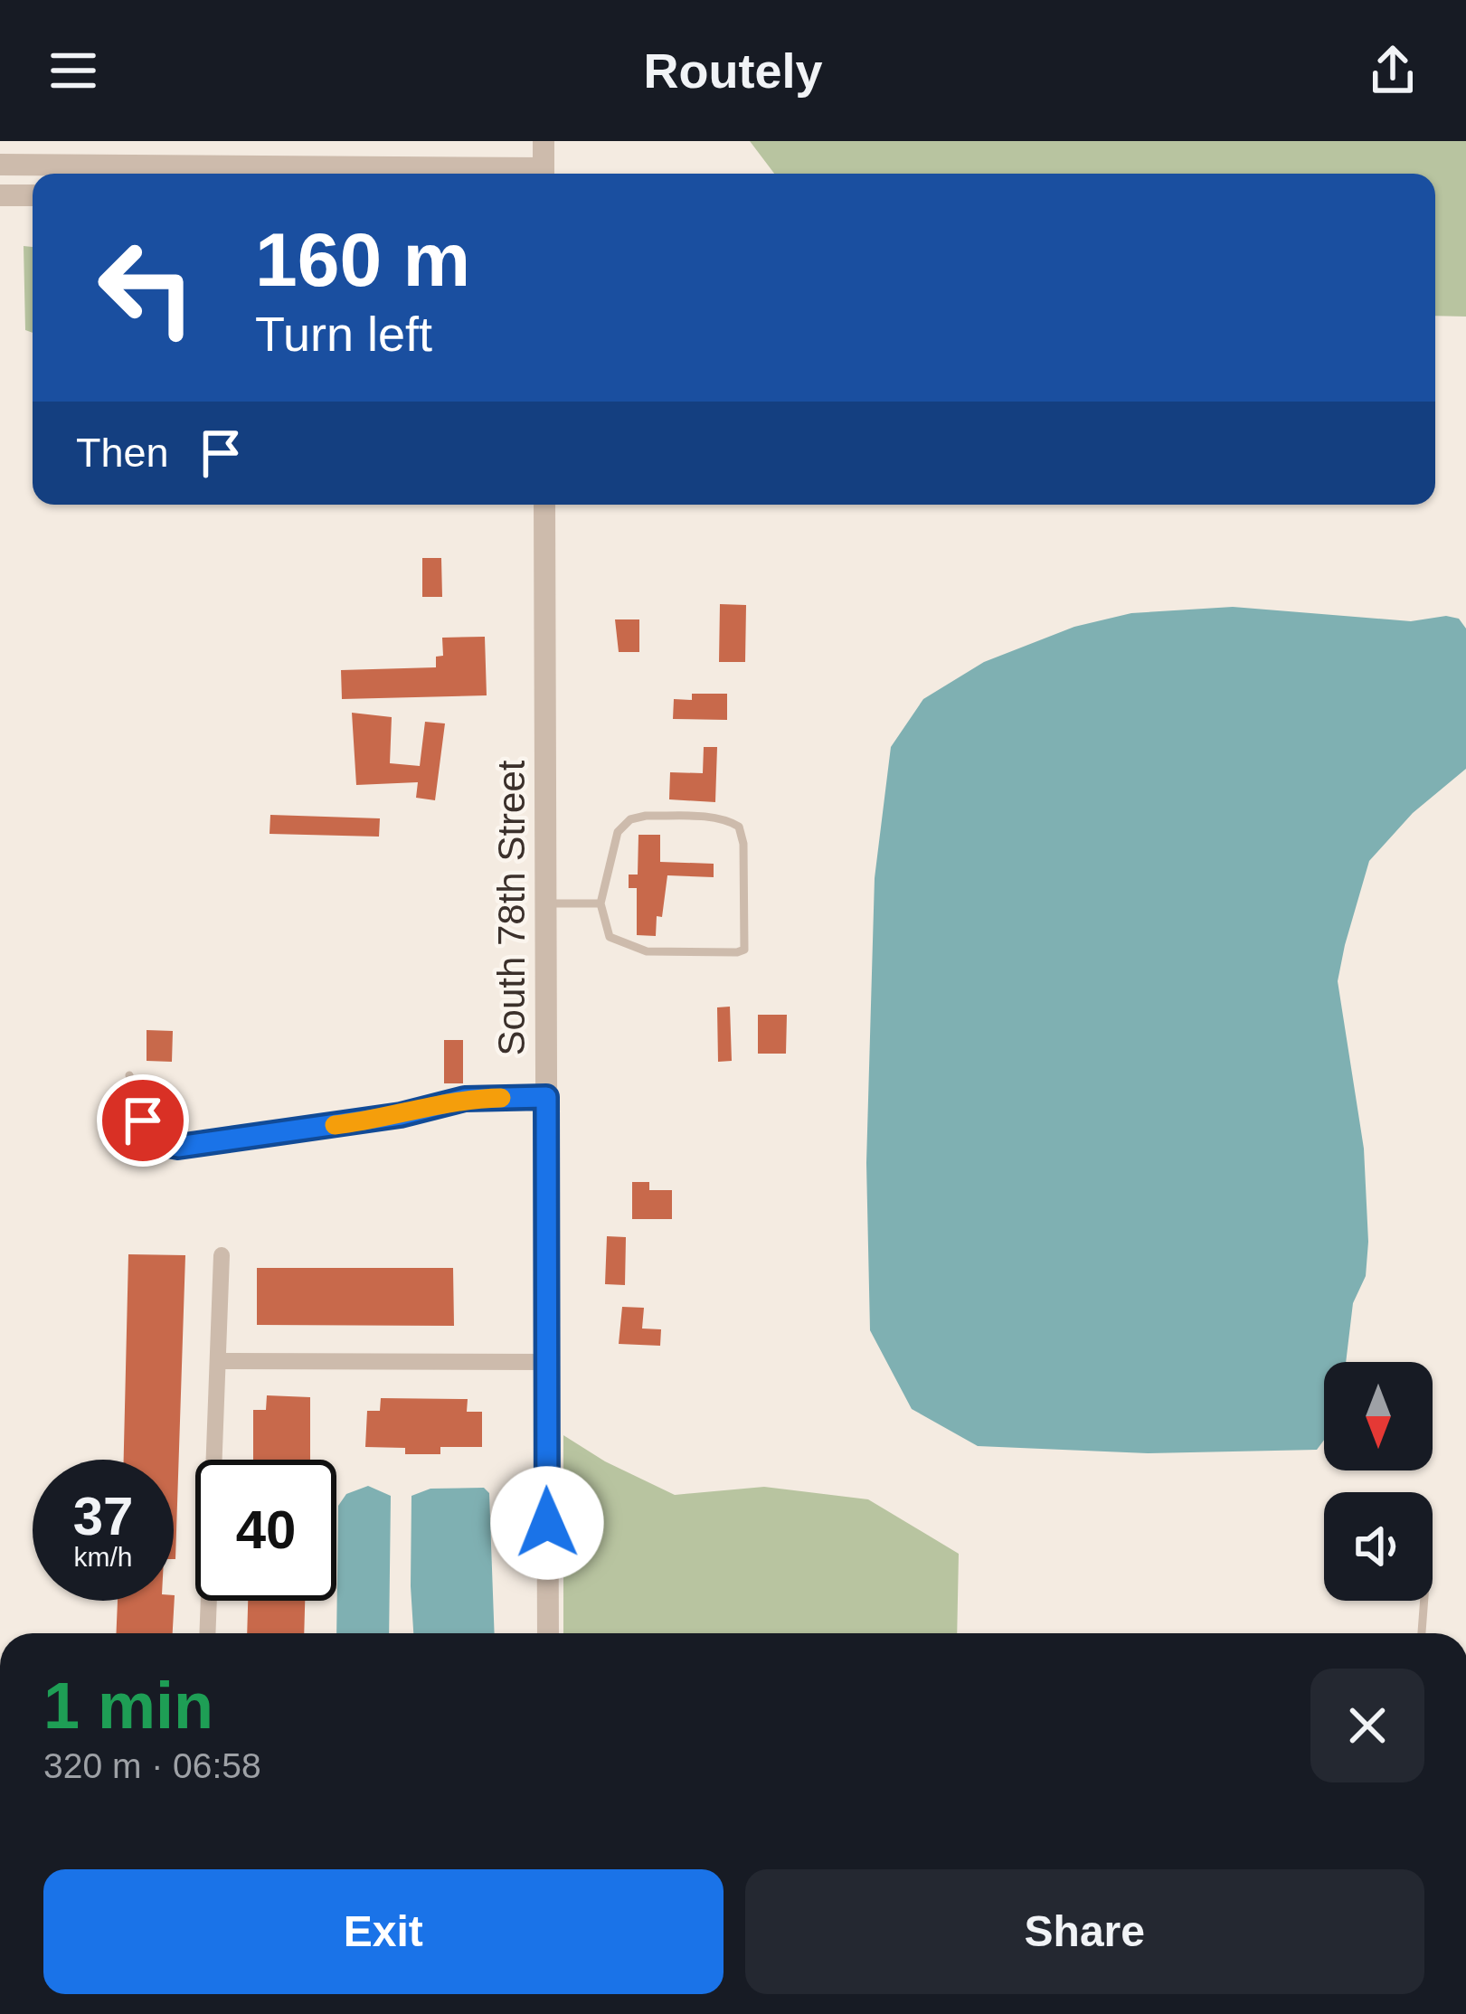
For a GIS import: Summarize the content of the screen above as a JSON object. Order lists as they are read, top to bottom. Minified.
{"streets":{"street":["South 78th Street"]},"north":"bottom","page":{"header":"Routely","turn":["160 m","Turn left"],"then":"Then","speed":"37 km/h","limit":"40","heading":["1 min","320 m · 06:58"],"buttons":["Exit","Share"]}}
